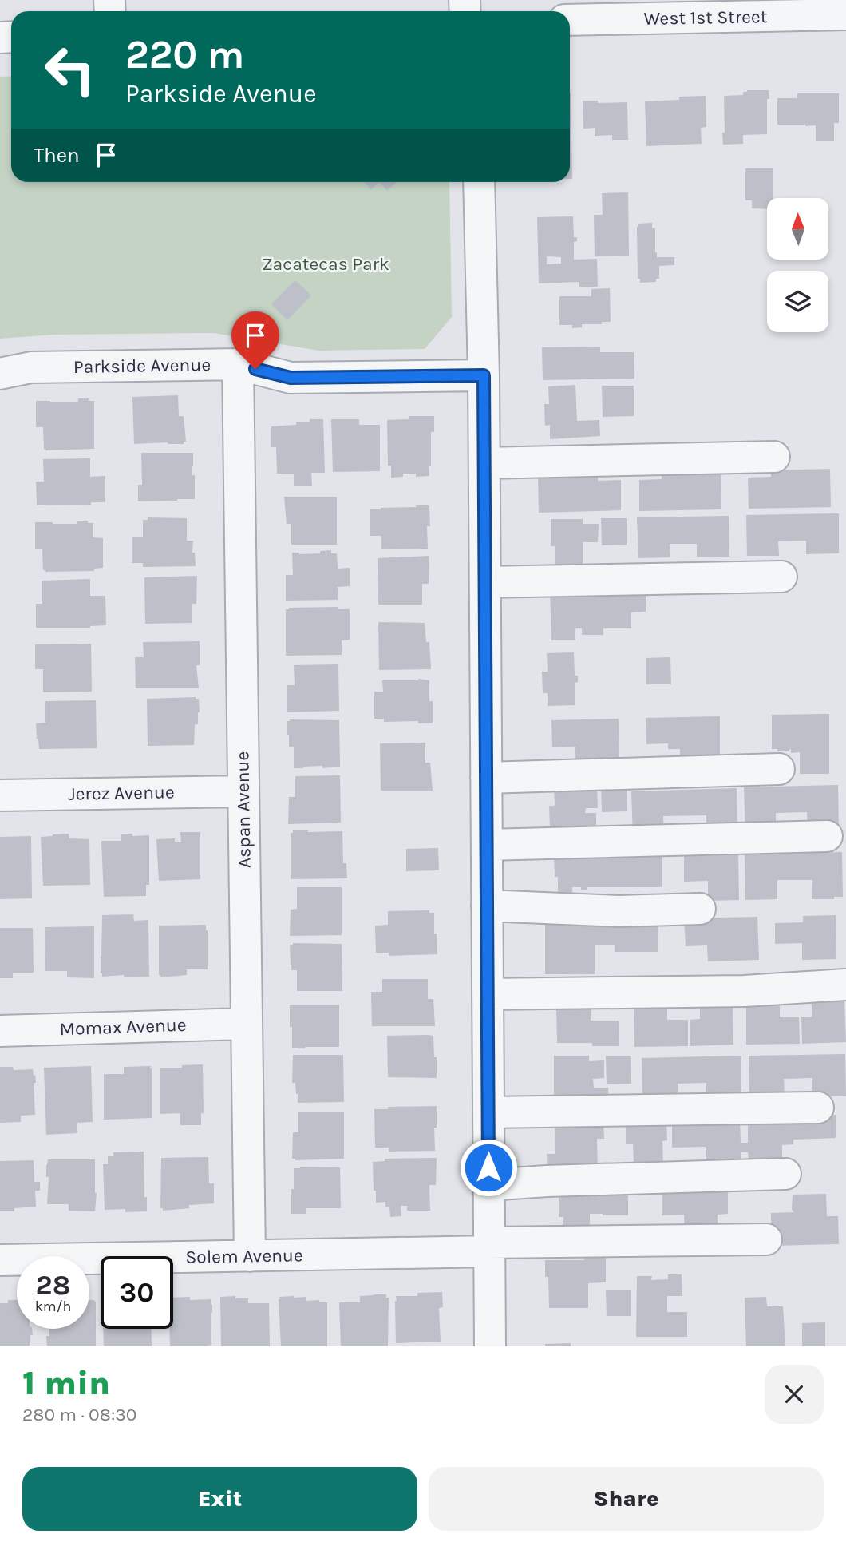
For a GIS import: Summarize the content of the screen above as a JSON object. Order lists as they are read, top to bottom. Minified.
{"streets":{"street":["West 1st Street","Parkside Avenue","Jerez Avenue","Aspan Avenue","Momax Avenue","Solem Avenue"]},"crossings":[["Parkside Avenue","Aspan Avenue"],["Jerez Avenue","Aspan Avenue"],["Aspan Avenue","Momax Avenue"],["Aspan Avenue","Solem Avenue"]],"parks":["Zacatecas Park"],"north":"top","page":{"turn":["220 m","Parkside Avenue"],"then":"Then","speed":"28 km/h","limit":"30","heading":["1 min","280 m · 08:30"],"buttons":["Exit","Share"]}}
